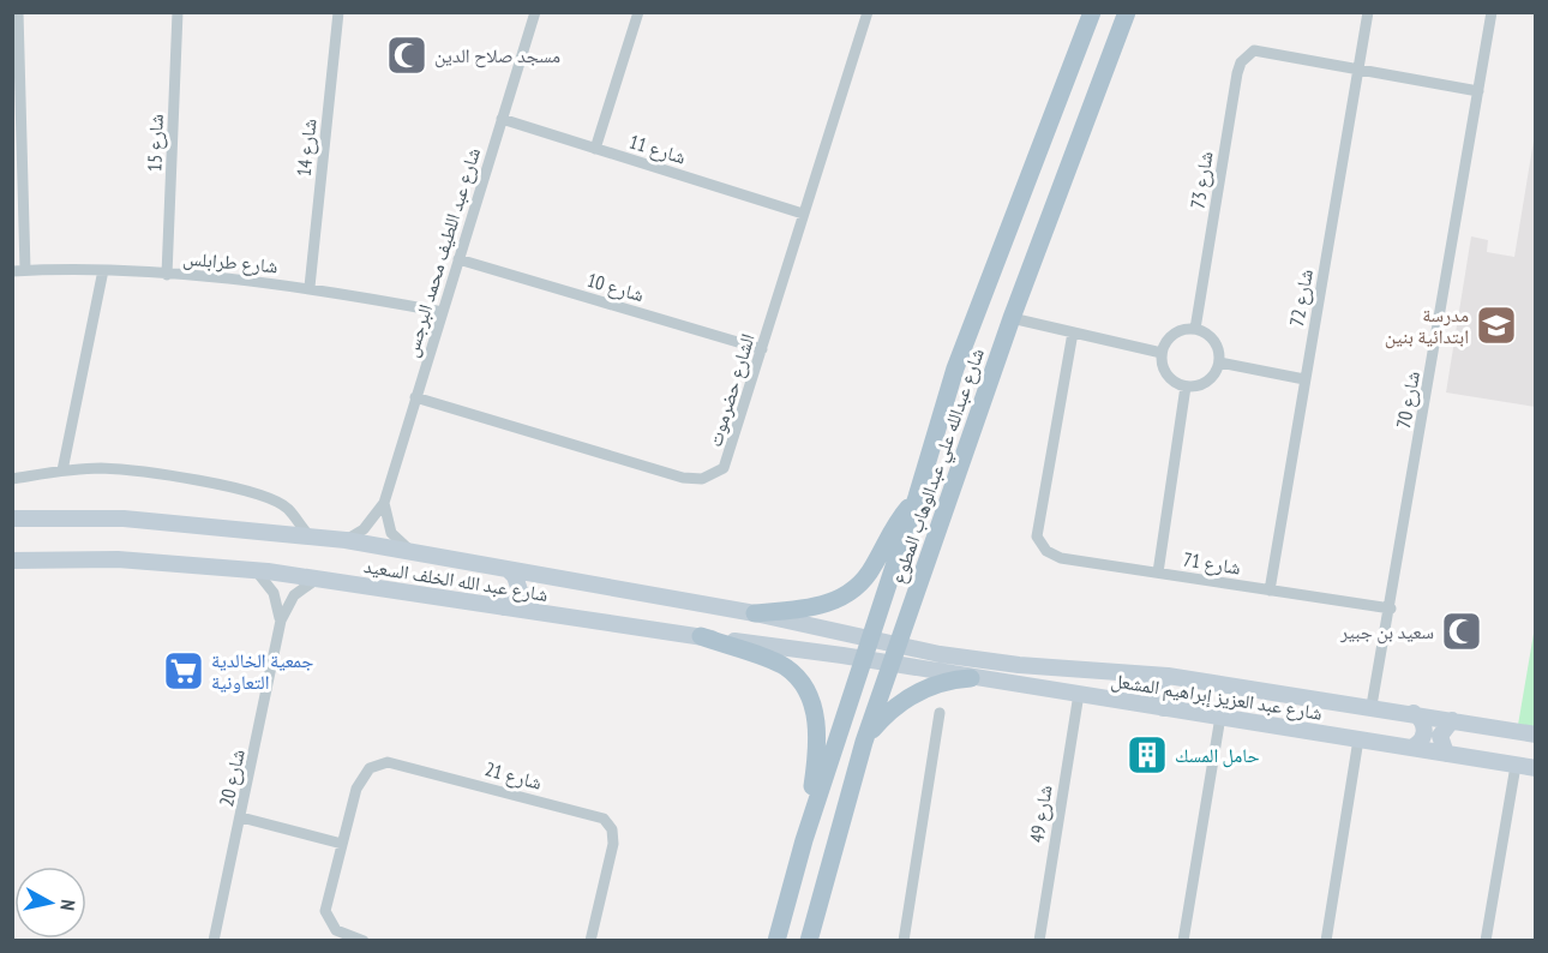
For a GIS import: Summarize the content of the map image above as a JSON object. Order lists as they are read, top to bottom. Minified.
{"streets":{"main road":["شارع عبدالله علي عبدالوهاب المطوع","شارع عبد الله الخلف السعيد","شارع عبد العزيز إبراهيم المشعل"],"street":["شارع 15","شارع 14","شارع 11","شارع 73","شارع عبد اللطيف محمد البرجس","شارع طرابلس","شارع 10","شارع 72","الشارع حضرموت","شارع 70","شارع 71","شارع 21","شارع 20","شارع 49"]},"crossings":[["شارع 15","شارع طرابلس"],["شارع 14","شارع طرابلس"],["شارع 11","شارع عبد اللطيف محمد البرجس"],["شارع 11","الشارع حضرموت"],["شارع 73","شارع 72"],["شارع عبد اللطيف محمد البرجس","شارع طرابلس"],["شارع عبد اللطيف محمد البرجس","شارع 10"],["شارع عبد اللطيف محمد البرجس","الشارع حضرموت"],["شارع عبد اللطيف محمد البرجس","شارع عبد الله الخلف السعيد"],["شارع 10","الشارع حضرموت"],["شارع 72","شارع 71"],["شارع 70","شارع 71"],["شارع 70","شارع عبد العزيز إبراهيم المشعل"],["شارع عبدالله علي عبدالوهاب المطوع","شارع عبد الله الخلف السعيد"],["شارع عبدالله علي عبدالوهاب المطوع","شارع عبد العزيز إبراهيم المشعل"],["شارع عبد الله الخلف السعيد","شارع عبد العزيز إبراهيم المشعل"],["شارع عبد الله الخلف السعيد","شارع 20"],["شارع عبد العزيز إبراهيم المشعل","شارع 49"]],"places":{"mosque":["مسجد صلاح الدين","سعيد بن جبير"],"school or university":["مدرسة ابتدائية بنين"],"supermarket":["جمعية الخالدية التعاونية"],"building":["حامل المسك"]},"north":"right"}
